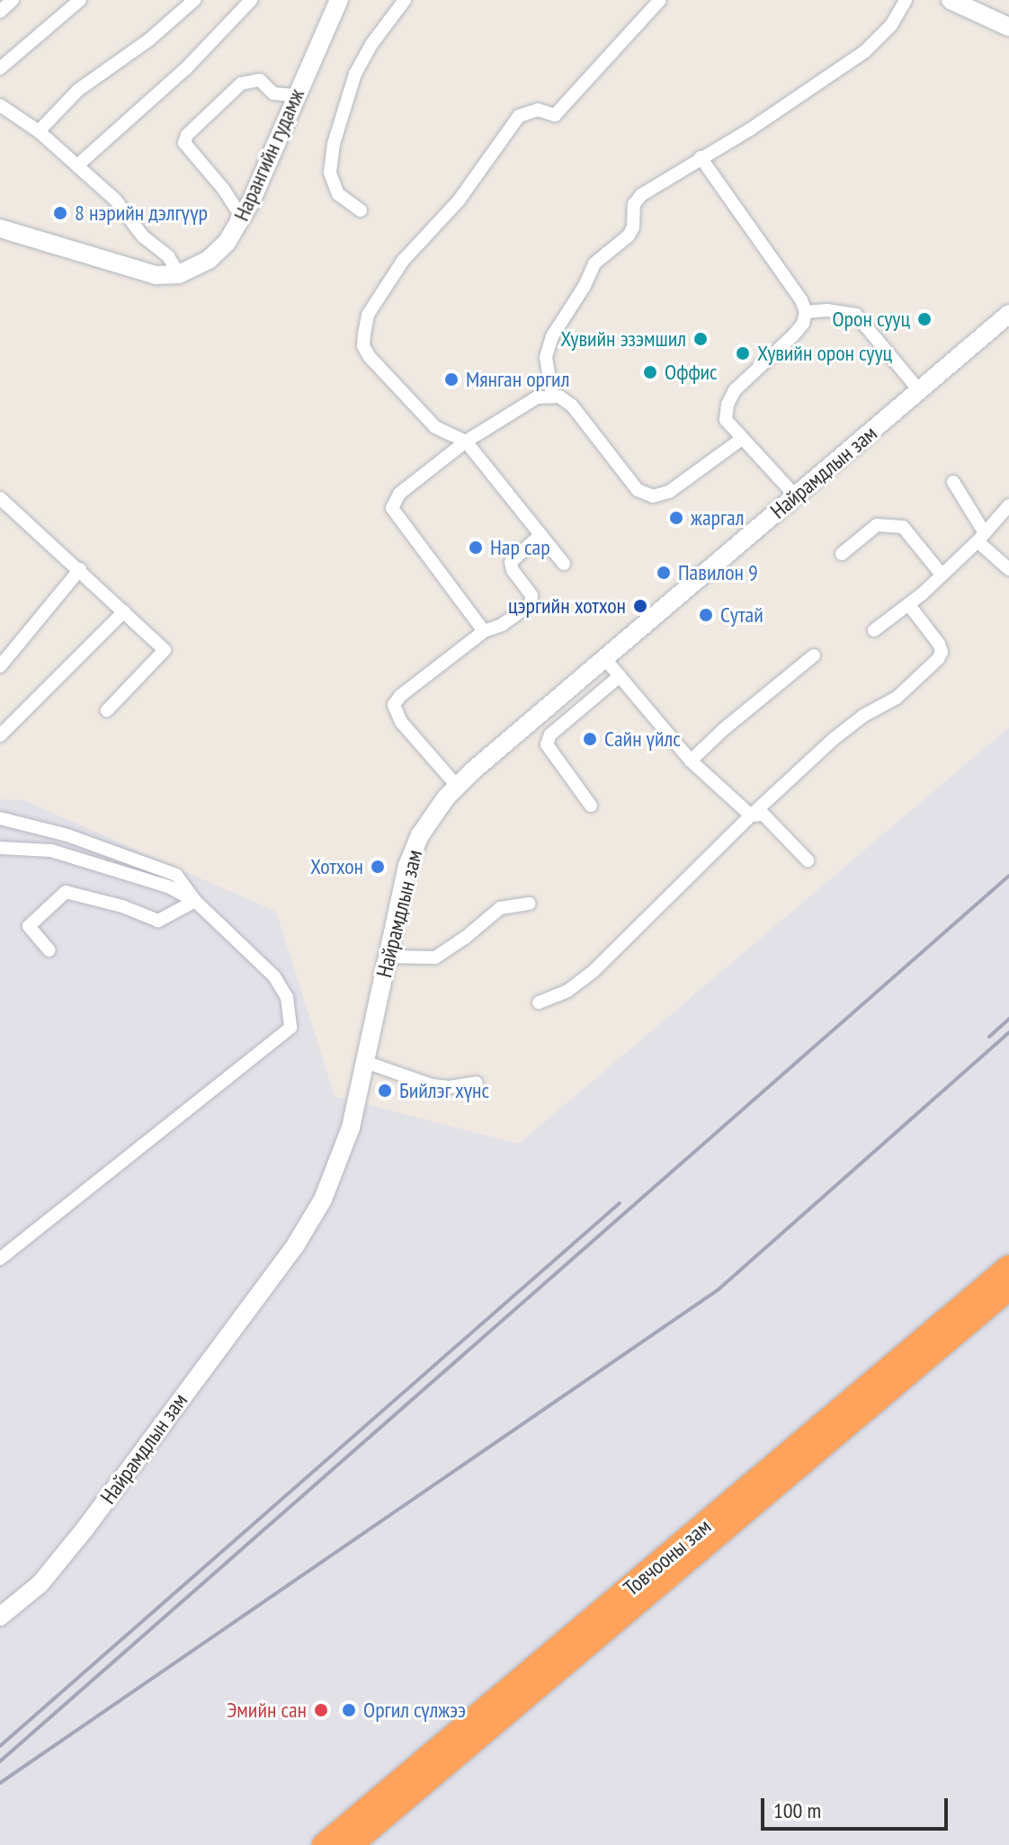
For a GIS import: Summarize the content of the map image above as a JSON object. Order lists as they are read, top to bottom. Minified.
{"streets":{"highway":["Товчооны зам"],"main road":["Нарангийн гудамж","Найрамдлын зам"]},"places":["8 нэрийн дэлгүүр","Орон сууц","Хувийн эзэмшил","Хувийн орон сууц","Оффис","Мянган оргил","жаргал","Нар сар","Павилон 9","цэргийн хотхон","Сутай","Сайн үйлс","Хотхон","Бийлэг хүнс","Эмийн сан","Оргил сүлжээ"],"scale_bar":"100 m"}
